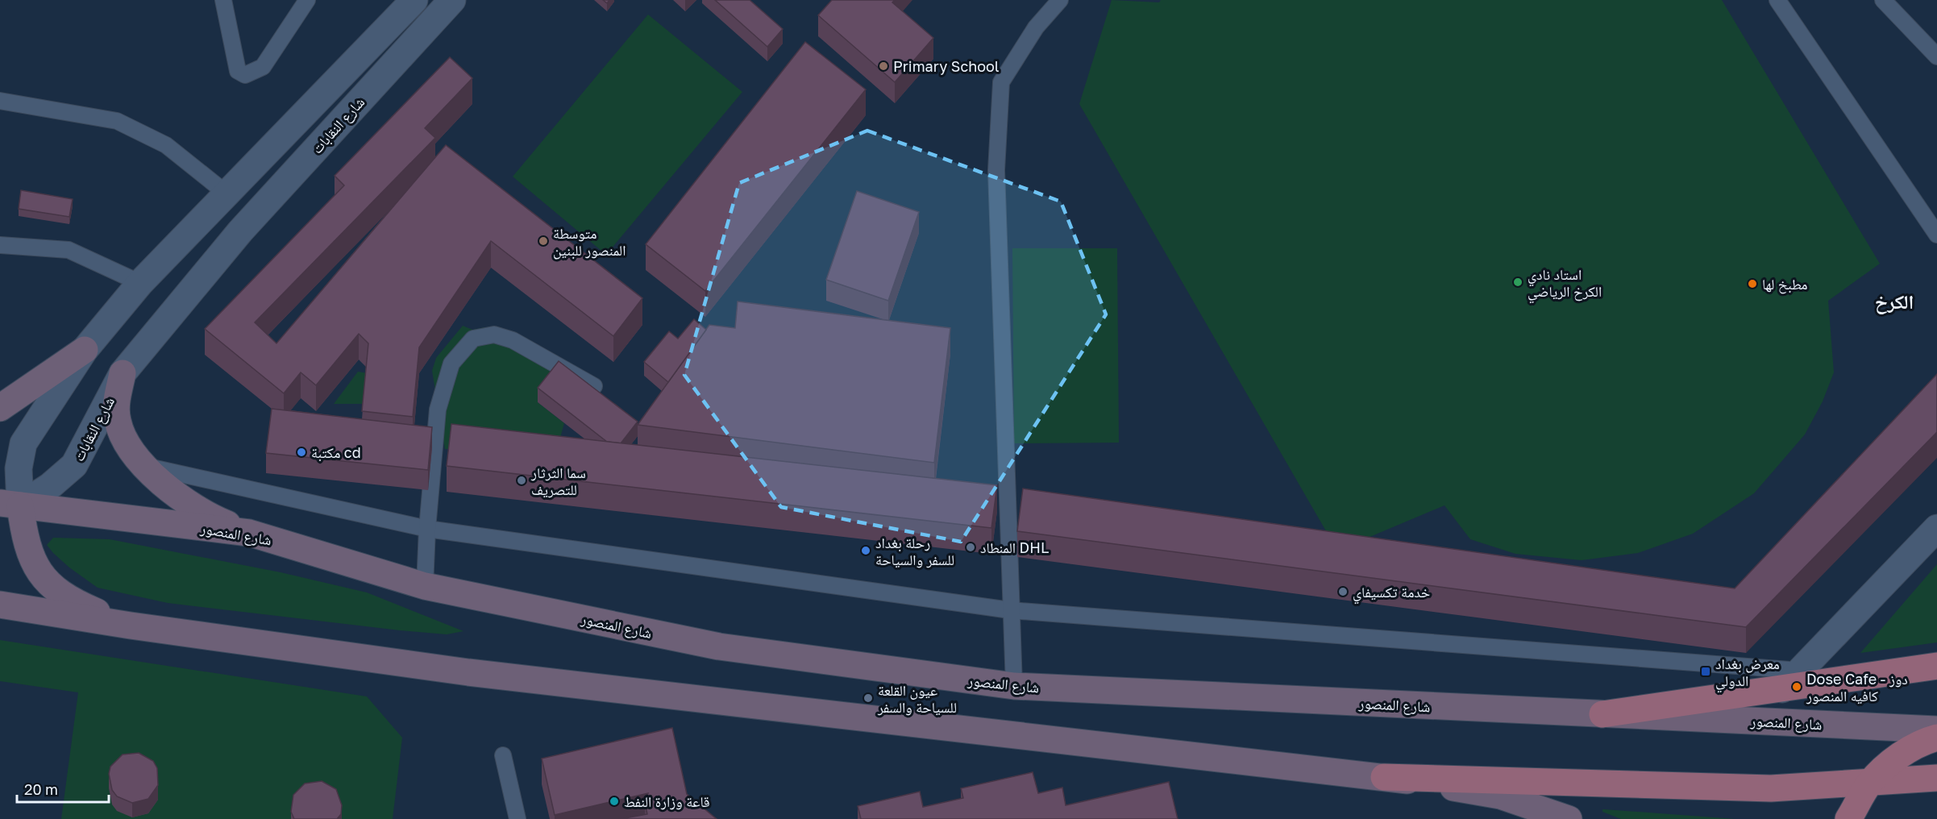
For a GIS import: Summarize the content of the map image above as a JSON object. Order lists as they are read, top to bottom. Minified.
{"streets":{"main road":["شارع المنصور"],"street":["شارع النقابات"]},"crossings":[["شارع النقابات","شارع المنصور"]],"districts":["الكرخ"],"places":{"other":["Primary School","متوسطة المنصور للبنين","استاد نادي الكرخ الرياضي","مطبخ لها","مكتبة cd","سما الثرثار للتصريف","المنطاد DHL","رحلة بغداد للسفر والسياحة","خدمة تكسيفاي","Dose Cafe - دوز كافيه المنصور","عيون القلعة للسياحة والسفر","قاعة وزارة النفط"],"transit":["معرض بغداد الدولي"]},"scale_bar":"20 m"}
